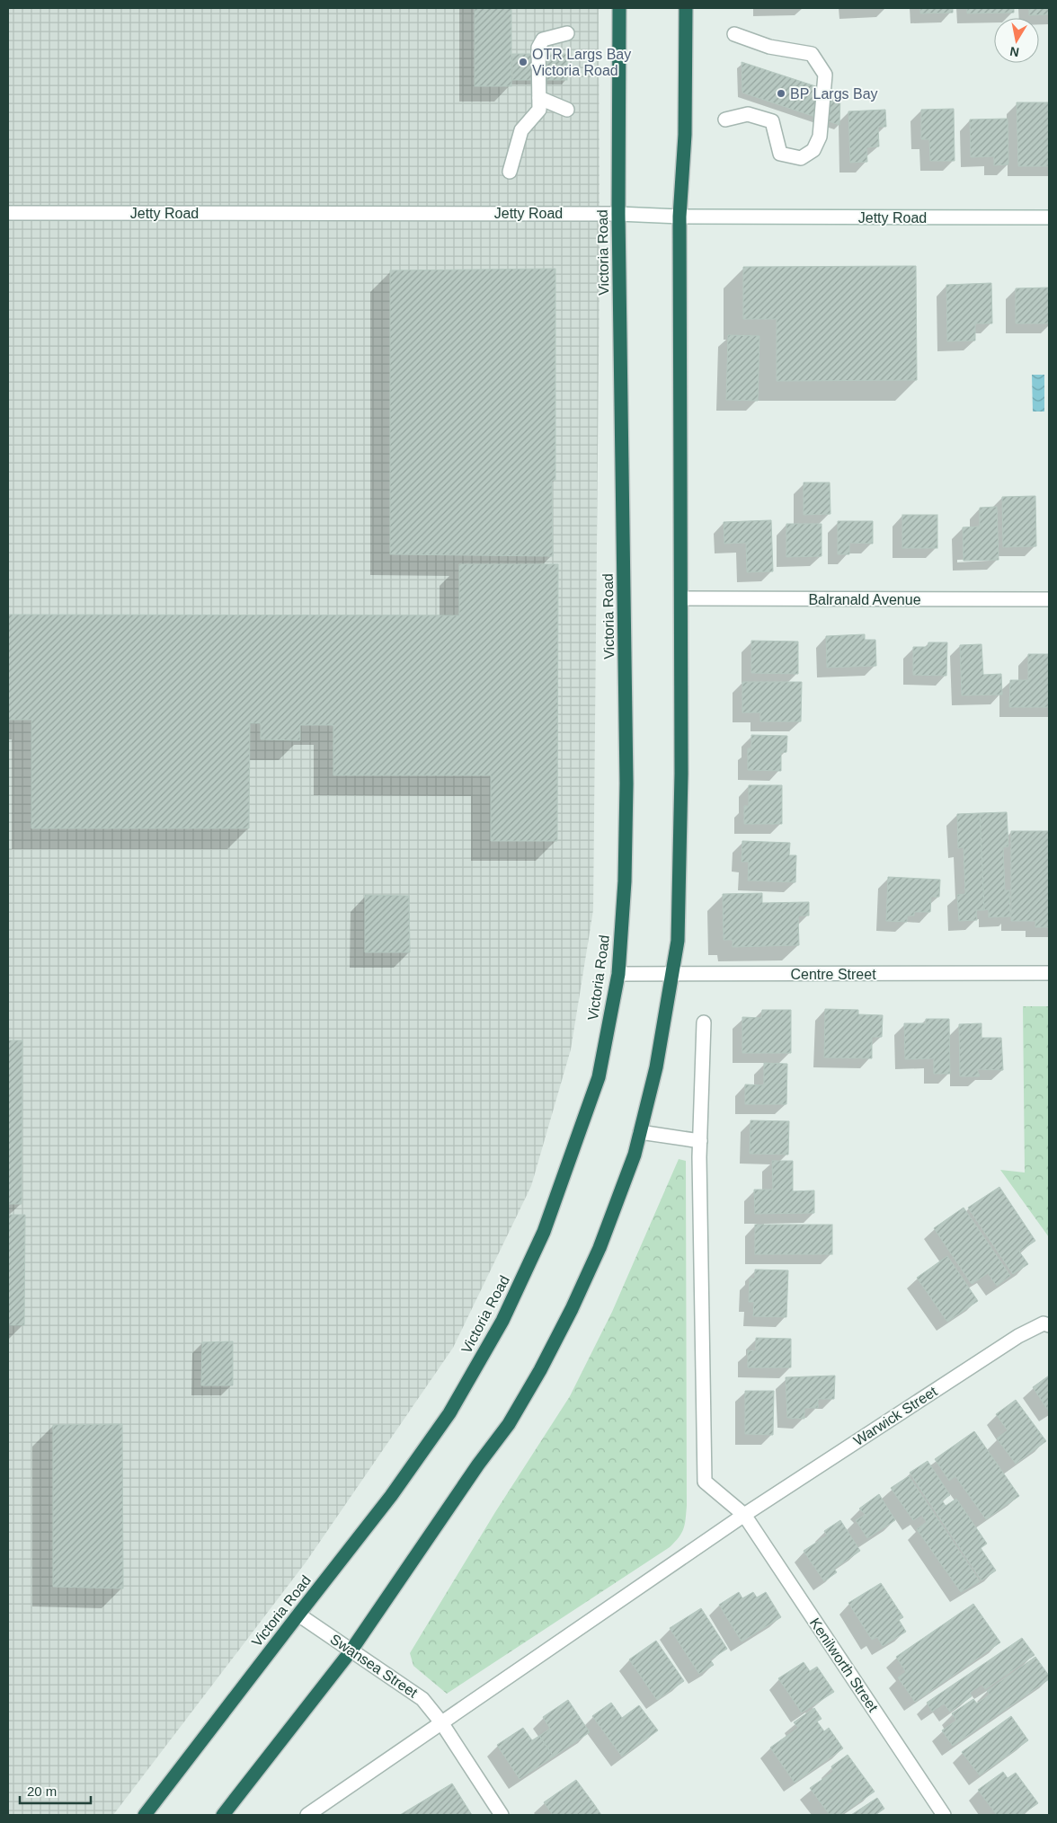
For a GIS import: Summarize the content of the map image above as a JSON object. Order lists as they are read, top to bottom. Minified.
{"streets":{"highway":["Victoria Road"],"street":["Jetty Road","Balranald Avenue","Centre Street","Warwick Street","Kenilworth Street","Swansea Street"]},"crossings":[["Jetty Road","Victoria Road"],["Victoria Road","Centre Street"],["Victoria Road","Swansea Street"],["Warwick Street","Kenilworth Street"]],"places":["OTR Largs Bay Victoria Road","BP Largs Bay"],"scale_bar":"20 m","north":"bottom"}
